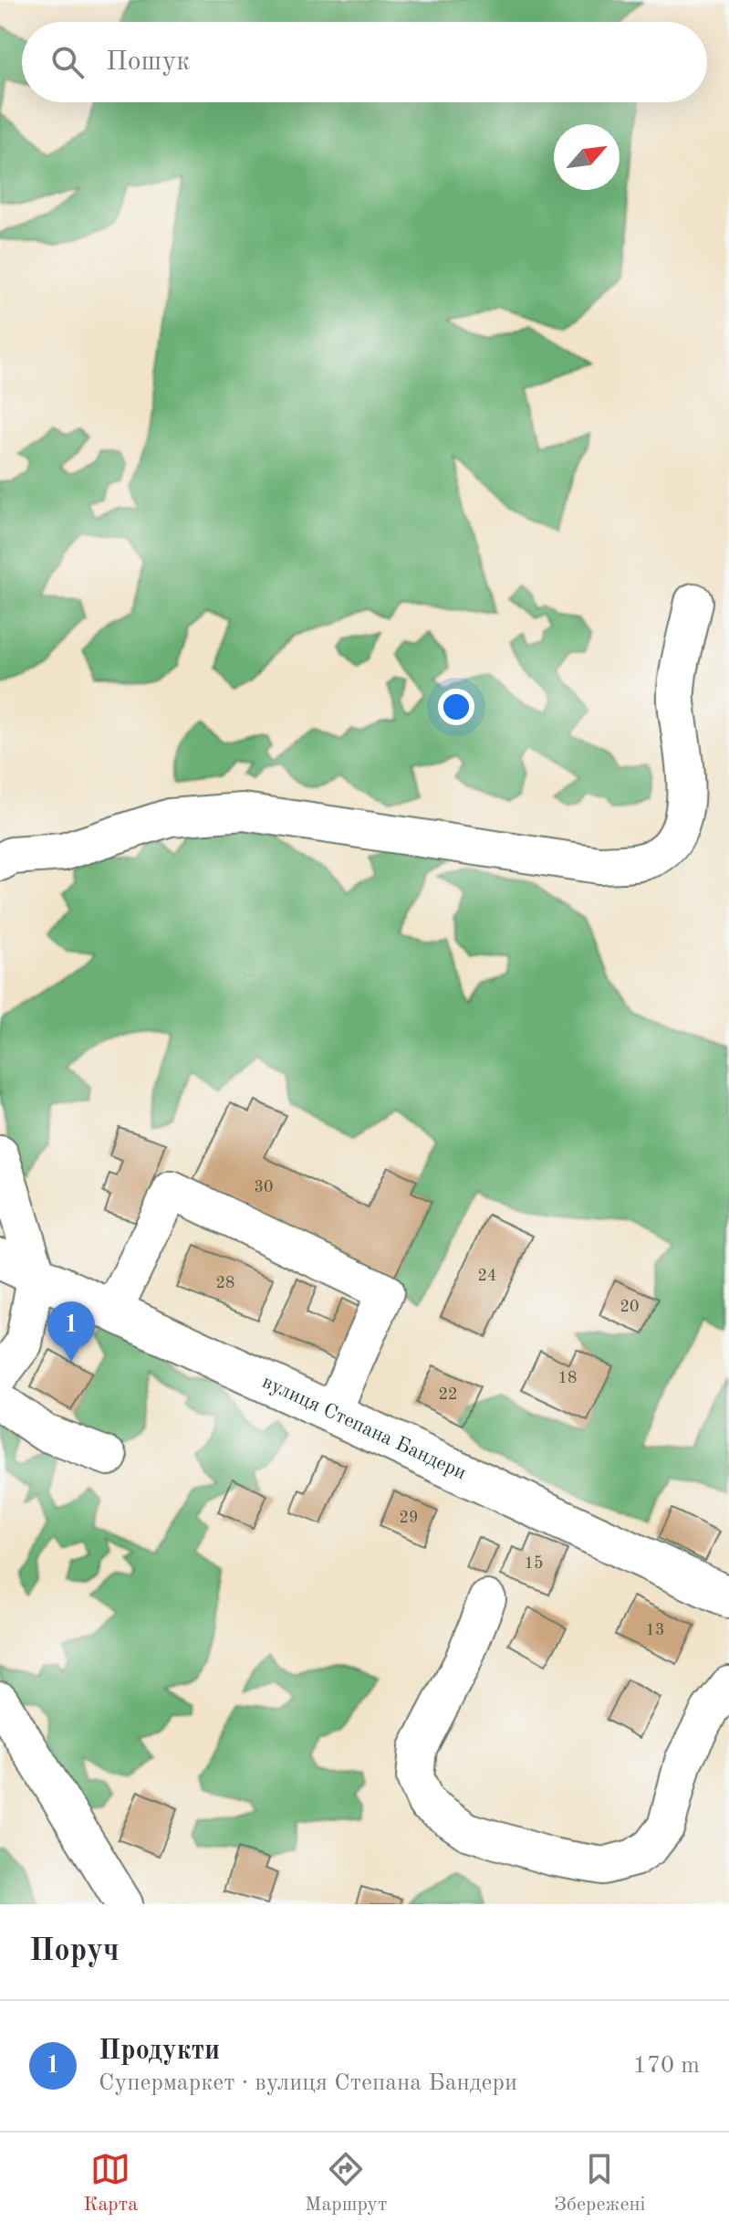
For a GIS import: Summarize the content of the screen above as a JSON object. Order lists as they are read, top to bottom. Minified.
{"streets":{"main road":["вулиця Степана Бандери"]},"house_numbers":["30","24","28","20","18","22","29","15","13"],"north":"top right","page":{"search":"Пошук","pins":"1","heading":"Поруч","list":[{"mark":"1","name":"Продукти","note":"Супермаркет · вулиця Степана Бандери","value":"170 m"}],"nav":["Карта","Маршрут","Збережені"]}}
